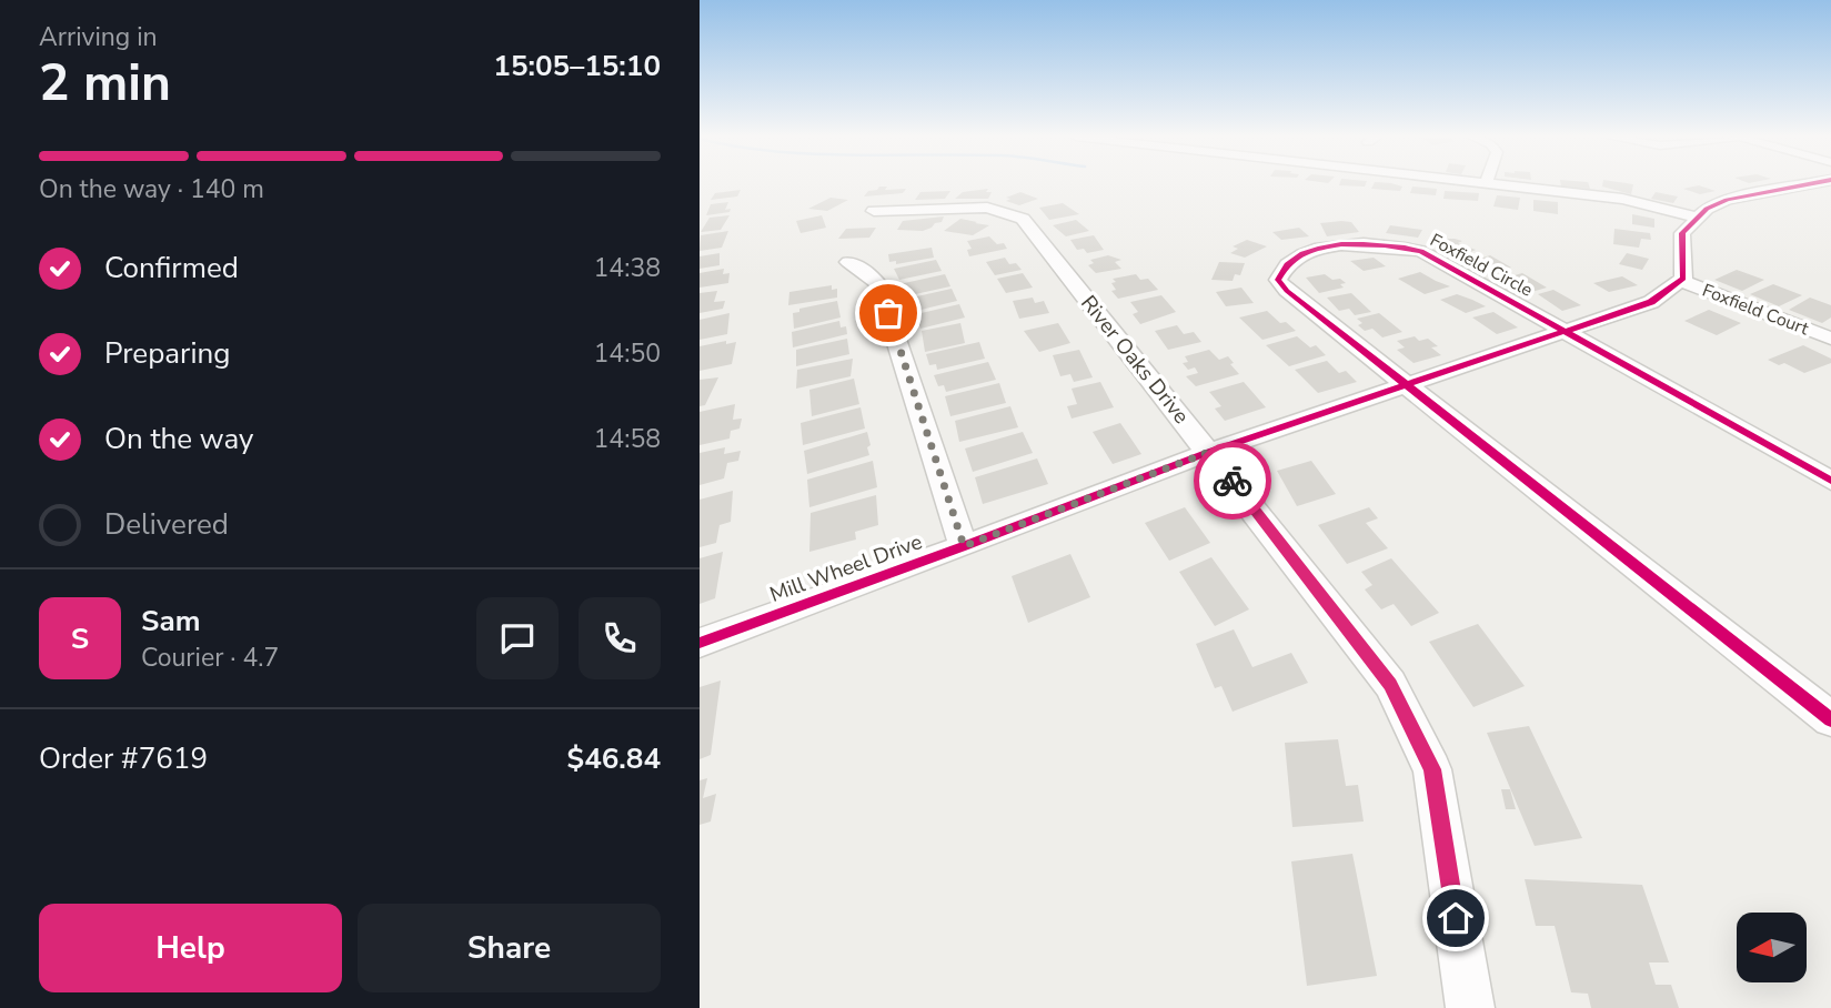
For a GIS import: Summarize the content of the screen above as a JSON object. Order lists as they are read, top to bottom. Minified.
{"streets":{"street":["Foxfield Circle","Foxfield Court","River Oaks Drive","Mill Wheel Drive"]},"crossings":[["Foxfield Circle","Mill Wheel Drive"],["Foxfield Court","Mill Wheel Drive"],["River Oaks Drive","Mill Wheel Drive"]],"north":"left","page":{"heading":["2 min","Arriving in","15:05–15:10"],"panel":["Sam","Courier · 4.7","Order #7619","$46.84"],"bar":"On the way · 140 m","list":[["Confirmed","14:38"],["Preparing","14:50"],["On the way","14:58"],"Delivered"],"round":"S","buttons":["Help","Share"]}}
